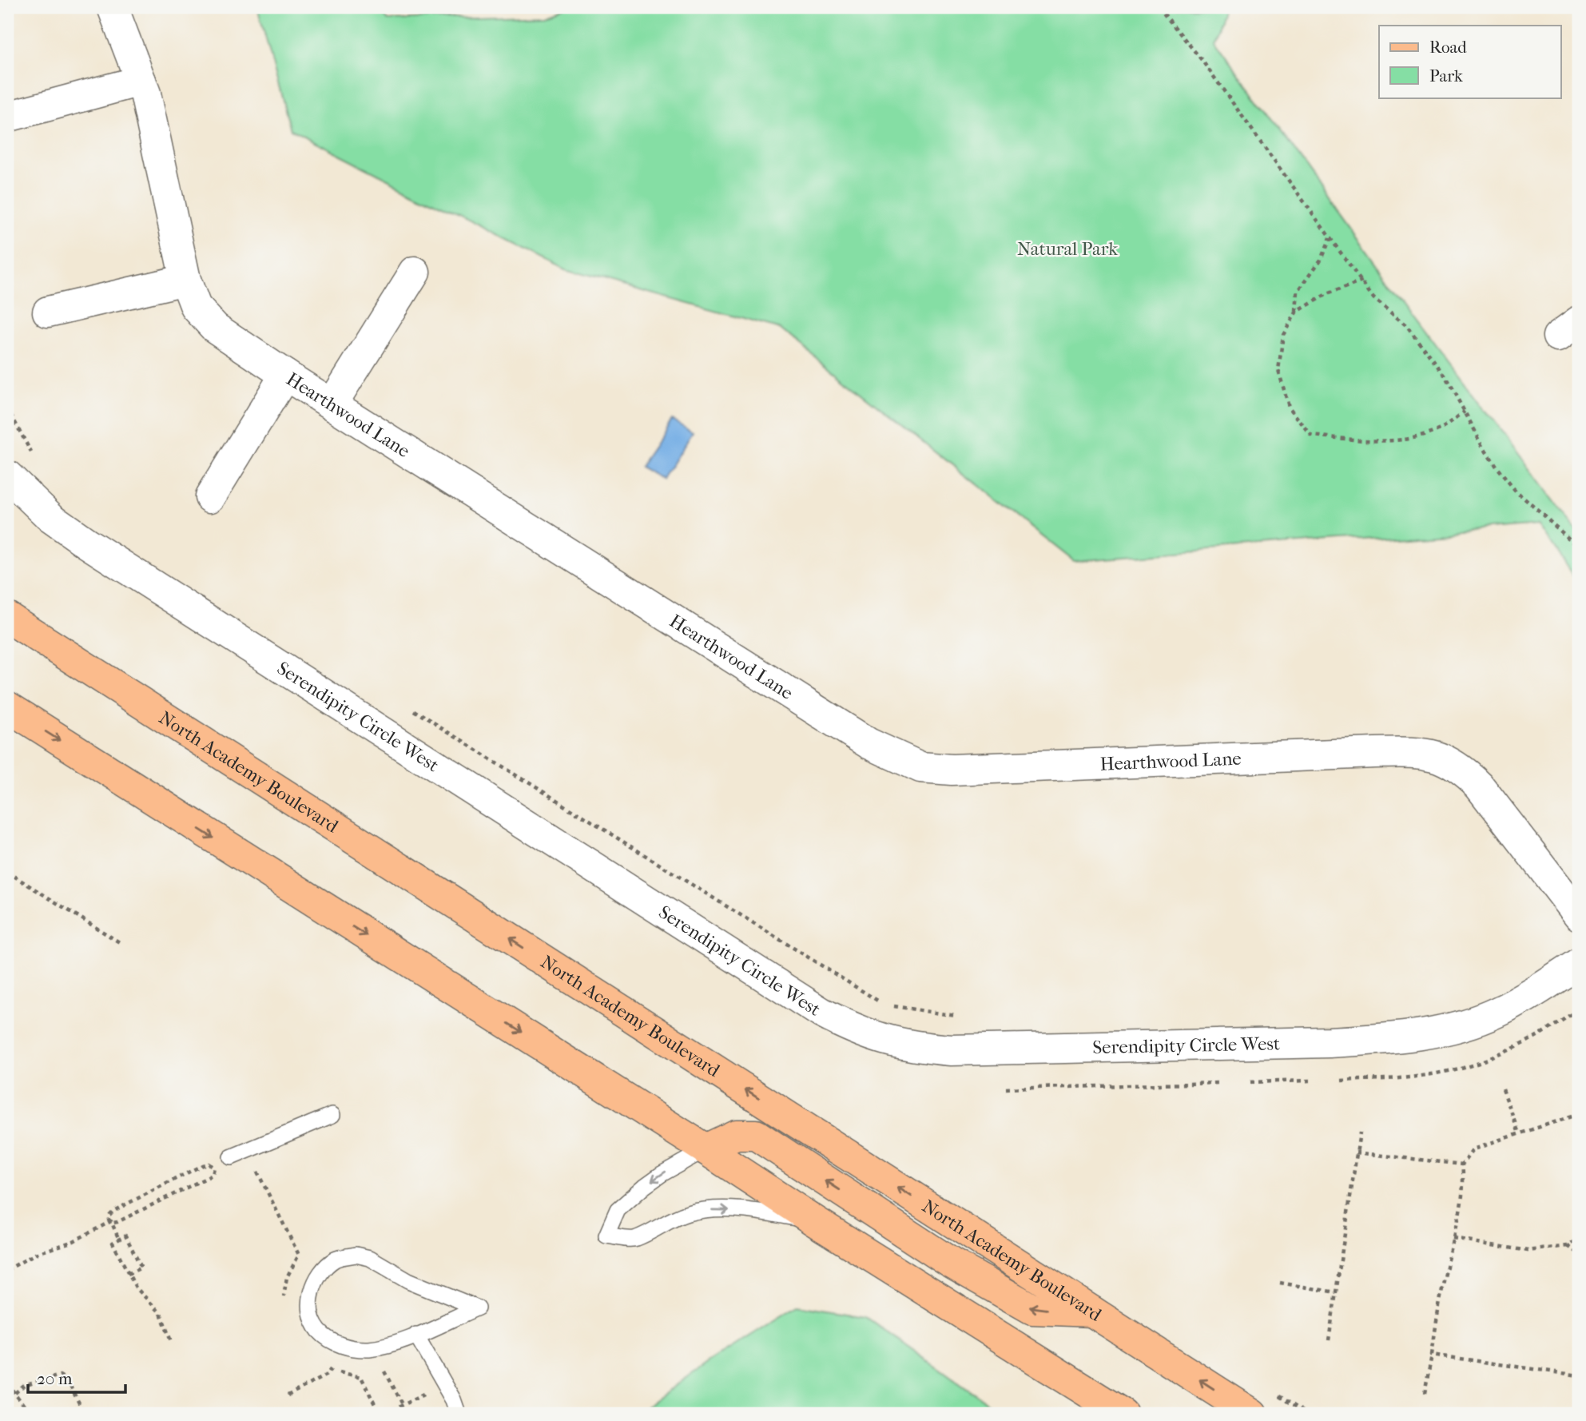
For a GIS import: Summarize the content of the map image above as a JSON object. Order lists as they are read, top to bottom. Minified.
{"streets":{"main road":["North Academy Boulevard"],"street":["Hearthwood Lane","Serendipity Circle West"]},"parks":["Natural Park"],"legend":["Road","Park"],"scale_bar":"20 m"}
